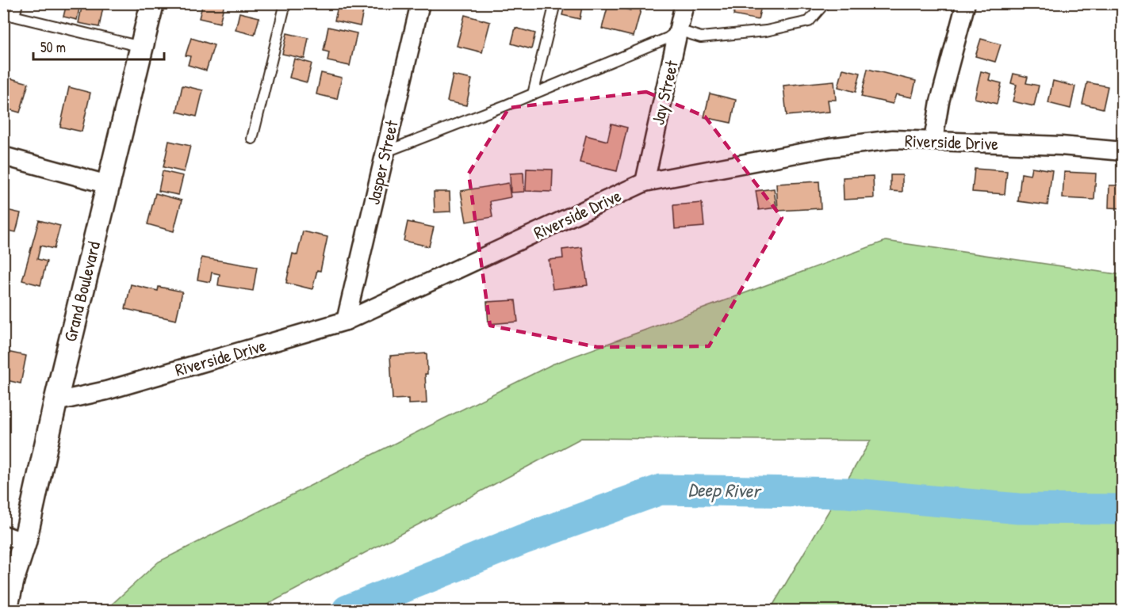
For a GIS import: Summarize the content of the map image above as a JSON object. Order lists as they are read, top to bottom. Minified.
{"streets":{"street":["Jay Street","Riverside Drive","Jasper Street","Grand Boulevard"]},"crossings":[["Jay Street","Riverside Drive"],["Riverside Drive","Jasper Street"],["Riverside Drive","Grand Boulevard"]],"water":["Deep River"],"scale_bar":"50 m"}
